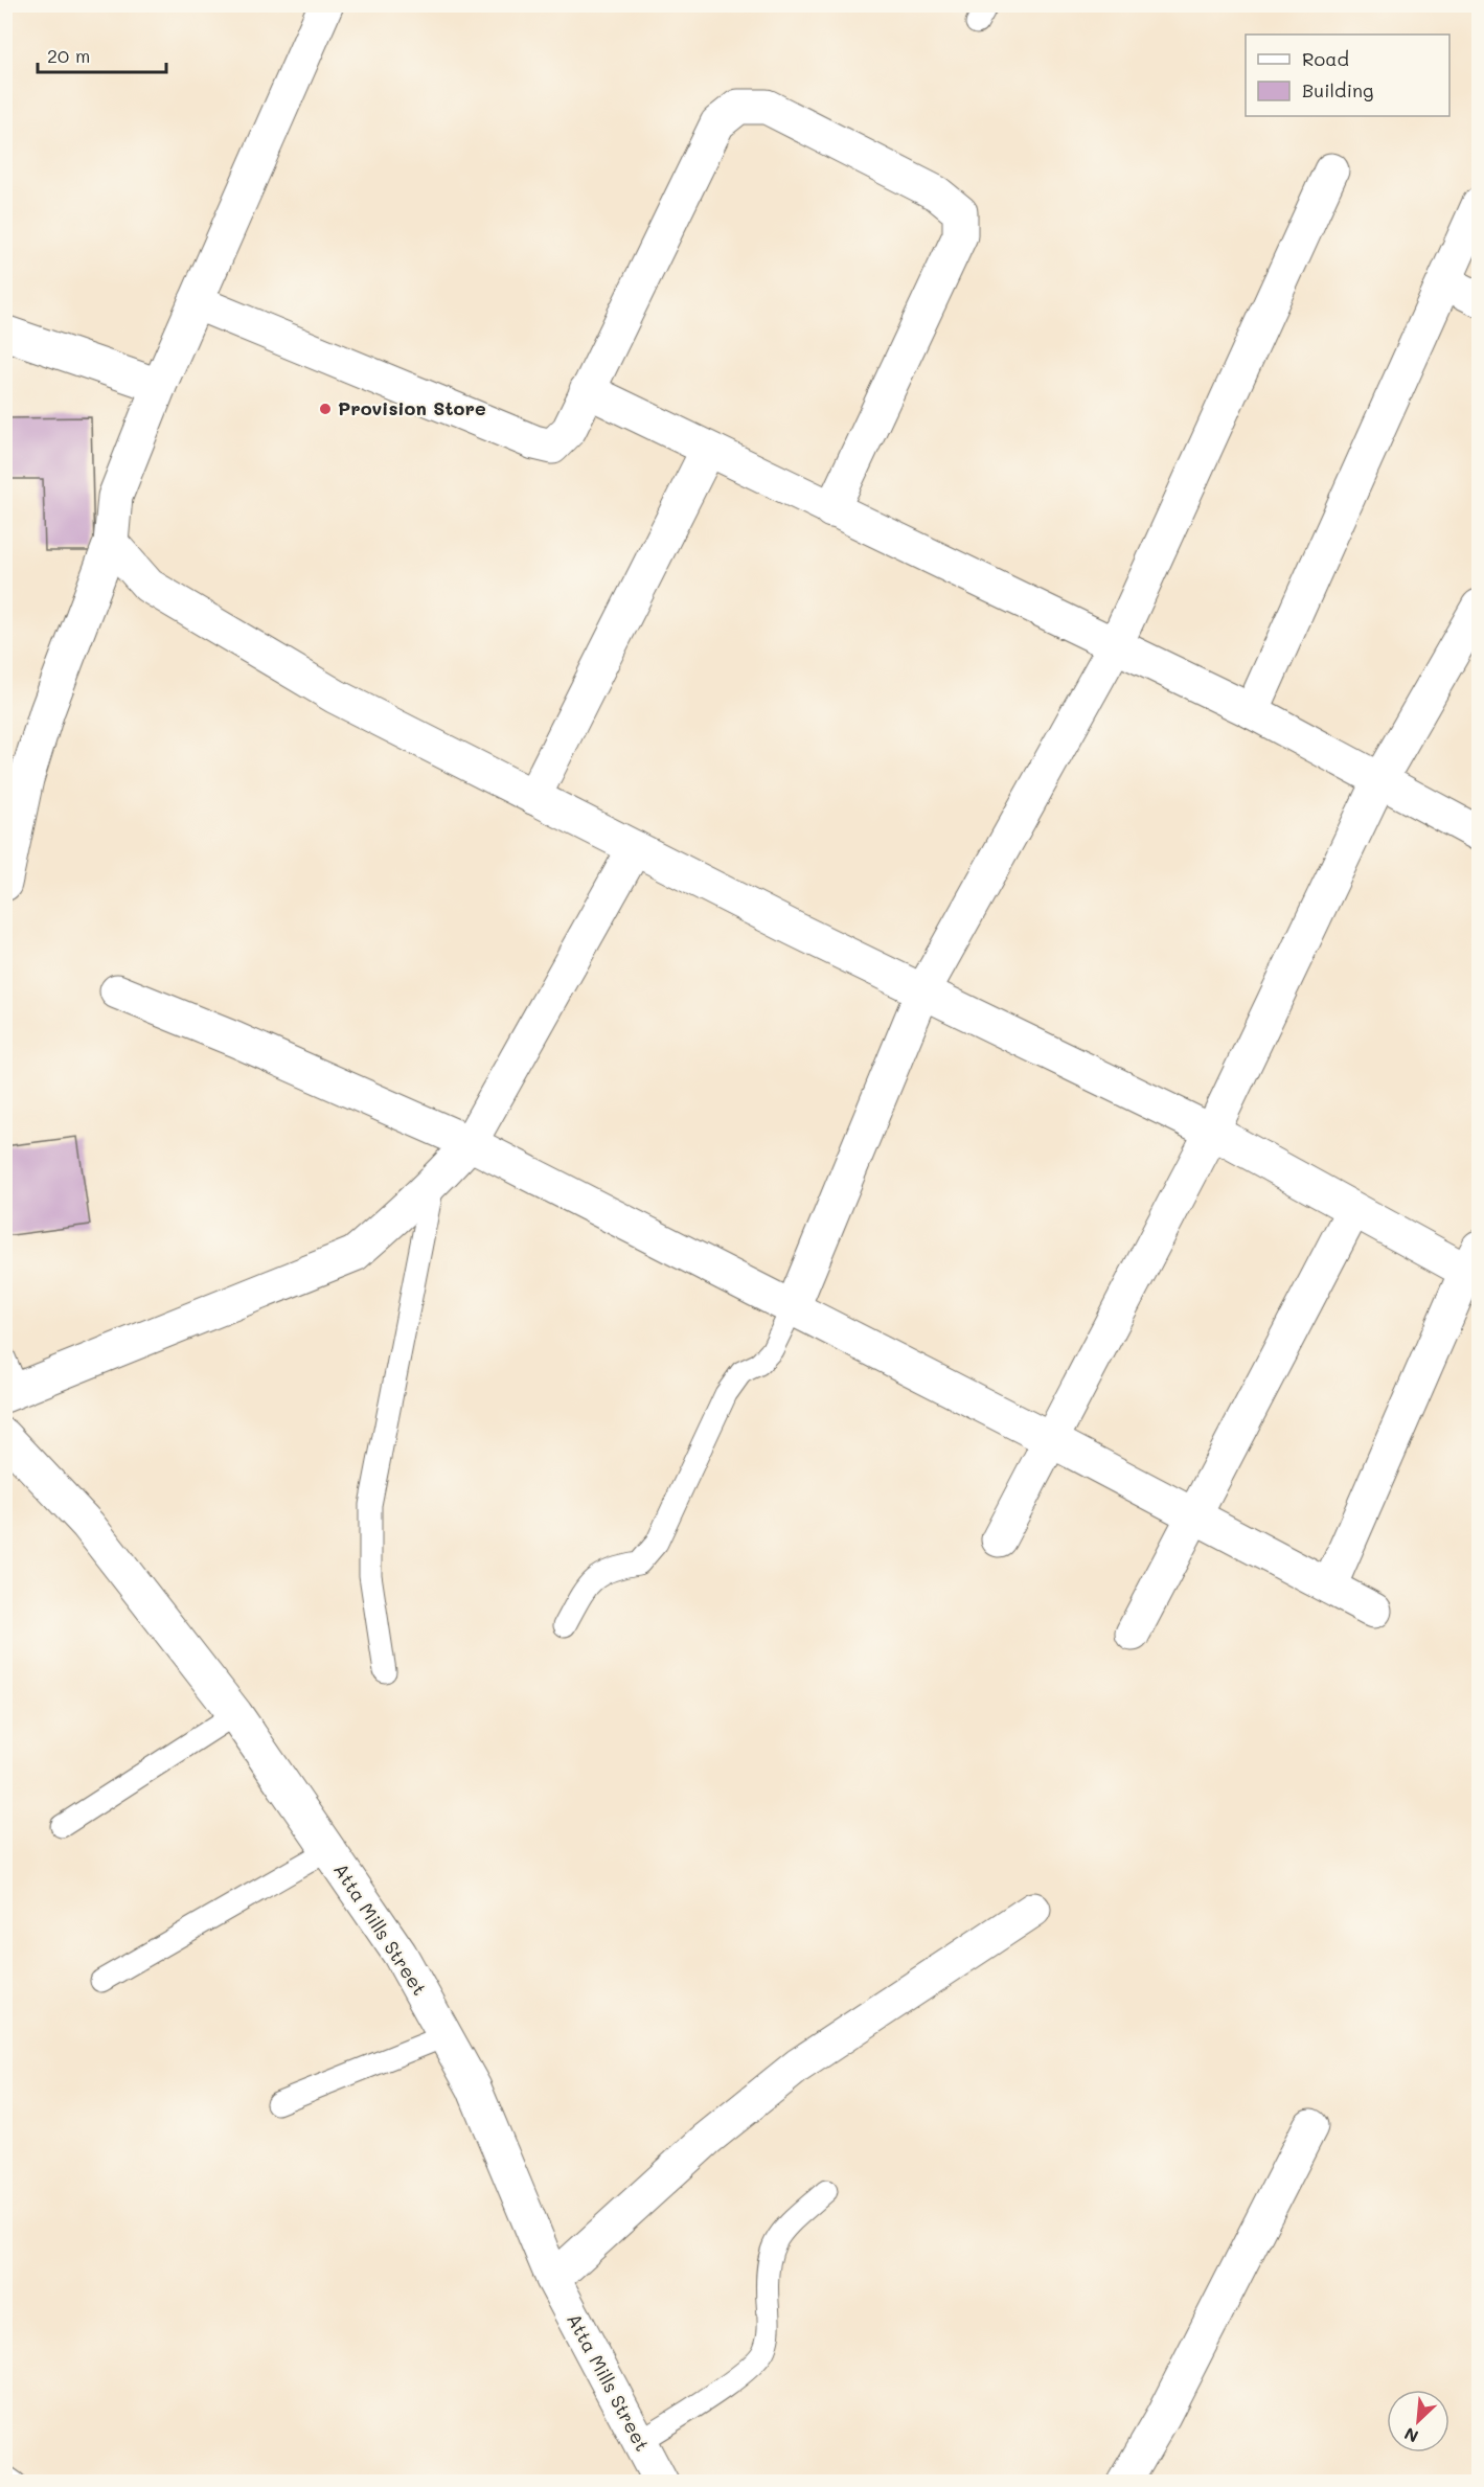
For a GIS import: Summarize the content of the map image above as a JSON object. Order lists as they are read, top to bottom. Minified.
{"streets":{"street":["Atta Mills Street"]},"places":["Provision Store"],"legend":["Road","Building"],"scale_bar":"20 m","north":"bottom left"}
